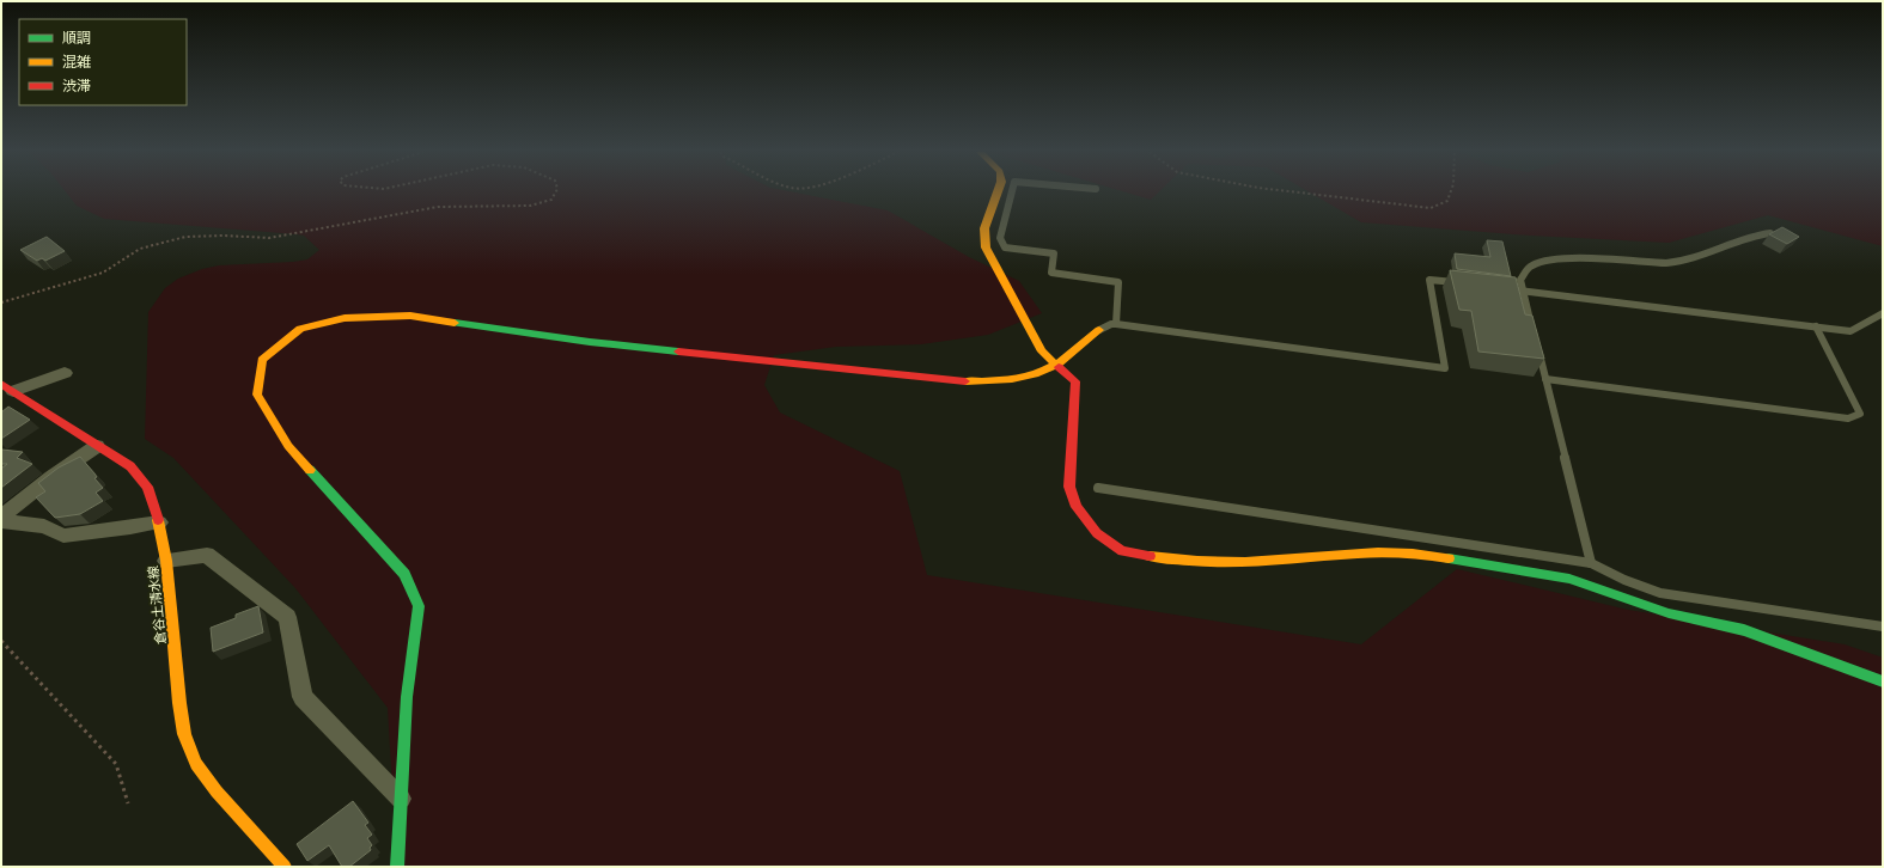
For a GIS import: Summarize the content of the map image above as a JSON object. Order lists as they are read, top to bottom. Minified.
{"streets":{"street":["倉谷土清水線"]},"legend":["順調","混雑","渋滞"]}
